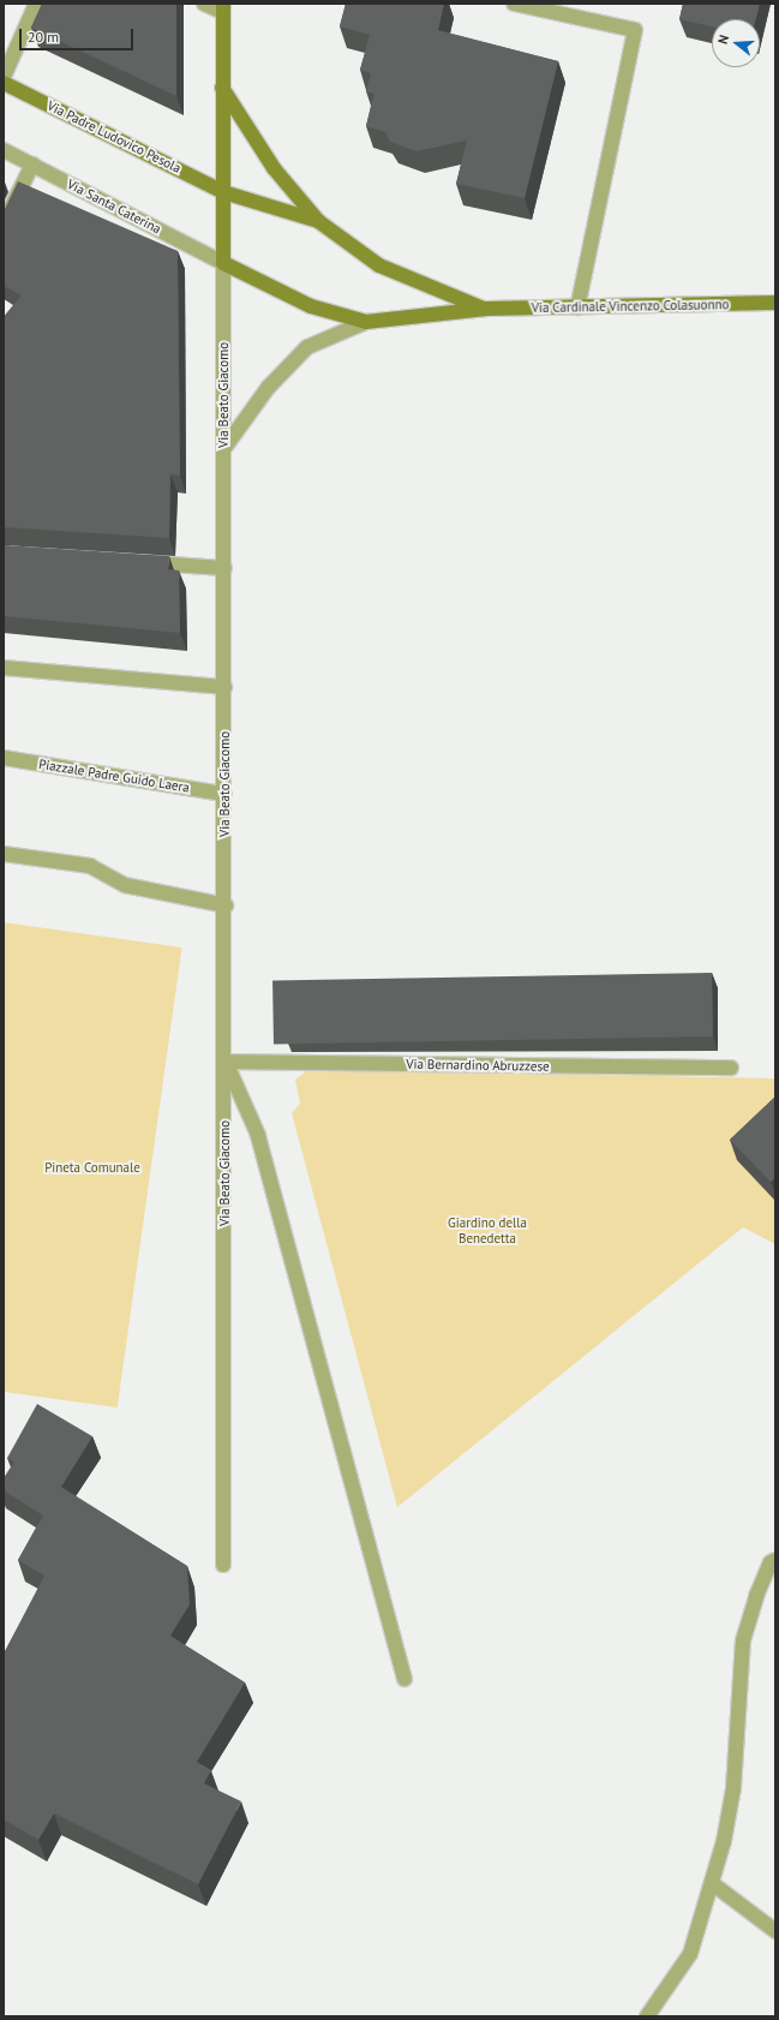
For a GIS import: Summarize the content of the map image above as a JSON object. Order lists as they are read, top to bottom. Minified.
{"streets":{"street":["Via Padre Ludovico Pesola","Via Santa Caterina","Via Cardinale Vincenzo Colasuonno","Via Beato Giacomo","Piazzale Padre Guido Laera","Via Bernardino Abruzzese"]},"crossings":[["Via Padre Ludovico Pesola","Via Cardinale Vincenzo Colasuonno"],["Via Padre Ludovico Pesola","Via Beato Giacomo"],["Via Santa Caterina","Via Cardinale Vincenzo Colasuonno"],["Via Santa Caterina","Via Beato Giacomo"],["Via Cardinale Vincenzo Colasuonno","Via Beato Giacomo"],["Via Beato Giacomo","Piazzale Padre Guido Laera"],["Via Beato Giacomo","Via Bernardino Abruzzese"]],"parks":["Pineta Comunale","Giardino della Benedetta"],"scale_bar":"20 m","north":"left"}
